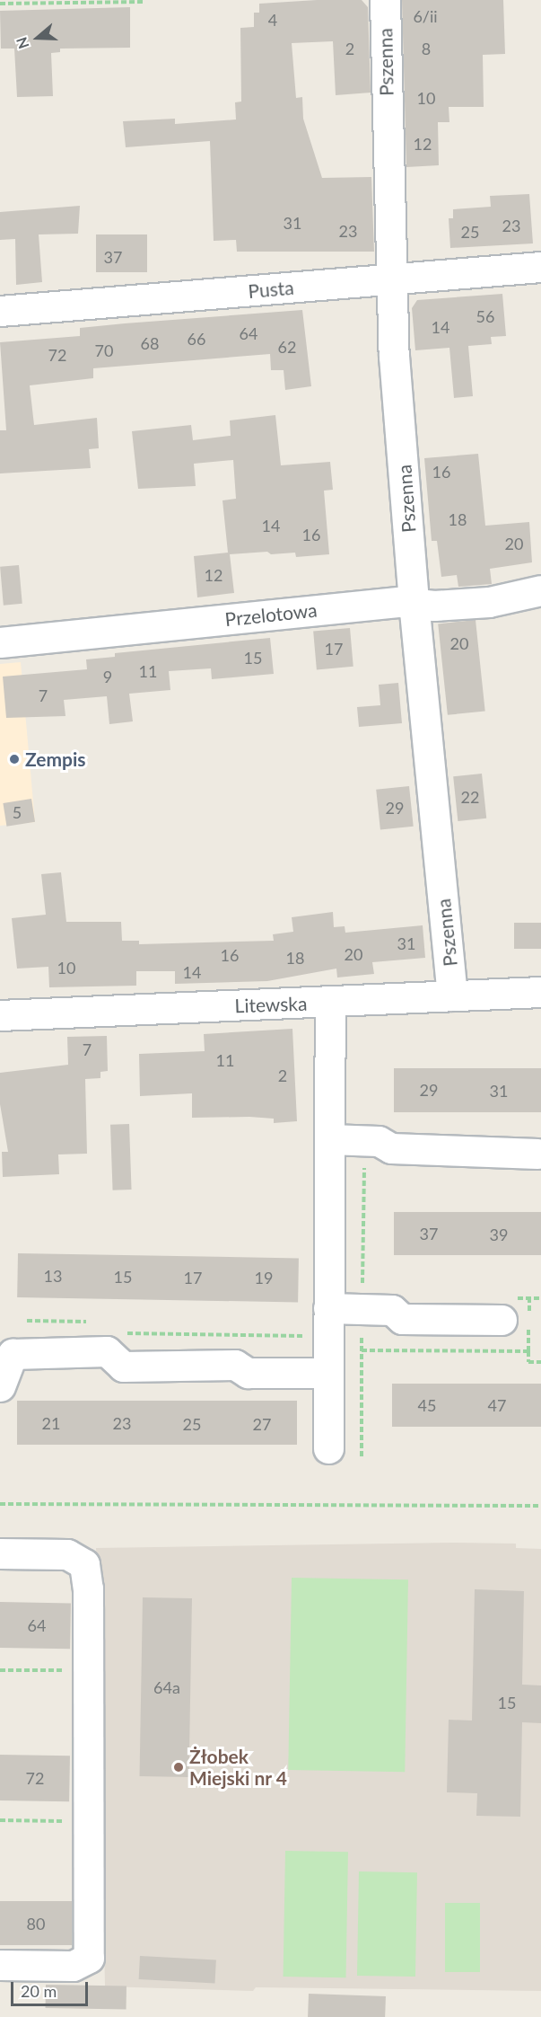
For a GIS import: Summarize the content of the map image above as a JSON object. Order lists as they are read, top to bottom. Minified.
{"streets":{"street":["Pszenna","Pusta","Przelotowa","Litewska"]},"crossings":[["Pszenna","Pusta"],["Pszenna","Przelotowa"],["Pszenna","Litewska"]],"places":["Zempis","Żłobek Miejski nr 4"],"house_numbers":["6/ii","4","2","8","10","12","31","23","23","25","37","56","14","64","66","68","62","70","72","16","18","14","16","20","12","20","17","15","11","9","7","22","29","5","31","20","16","18","10","14","7","11","2","29","31","37","39","13","15","17","19","45","47","21","23","25","27","64","64a","15","72","80"],"scale_bar":"20 m","north":"left"}
